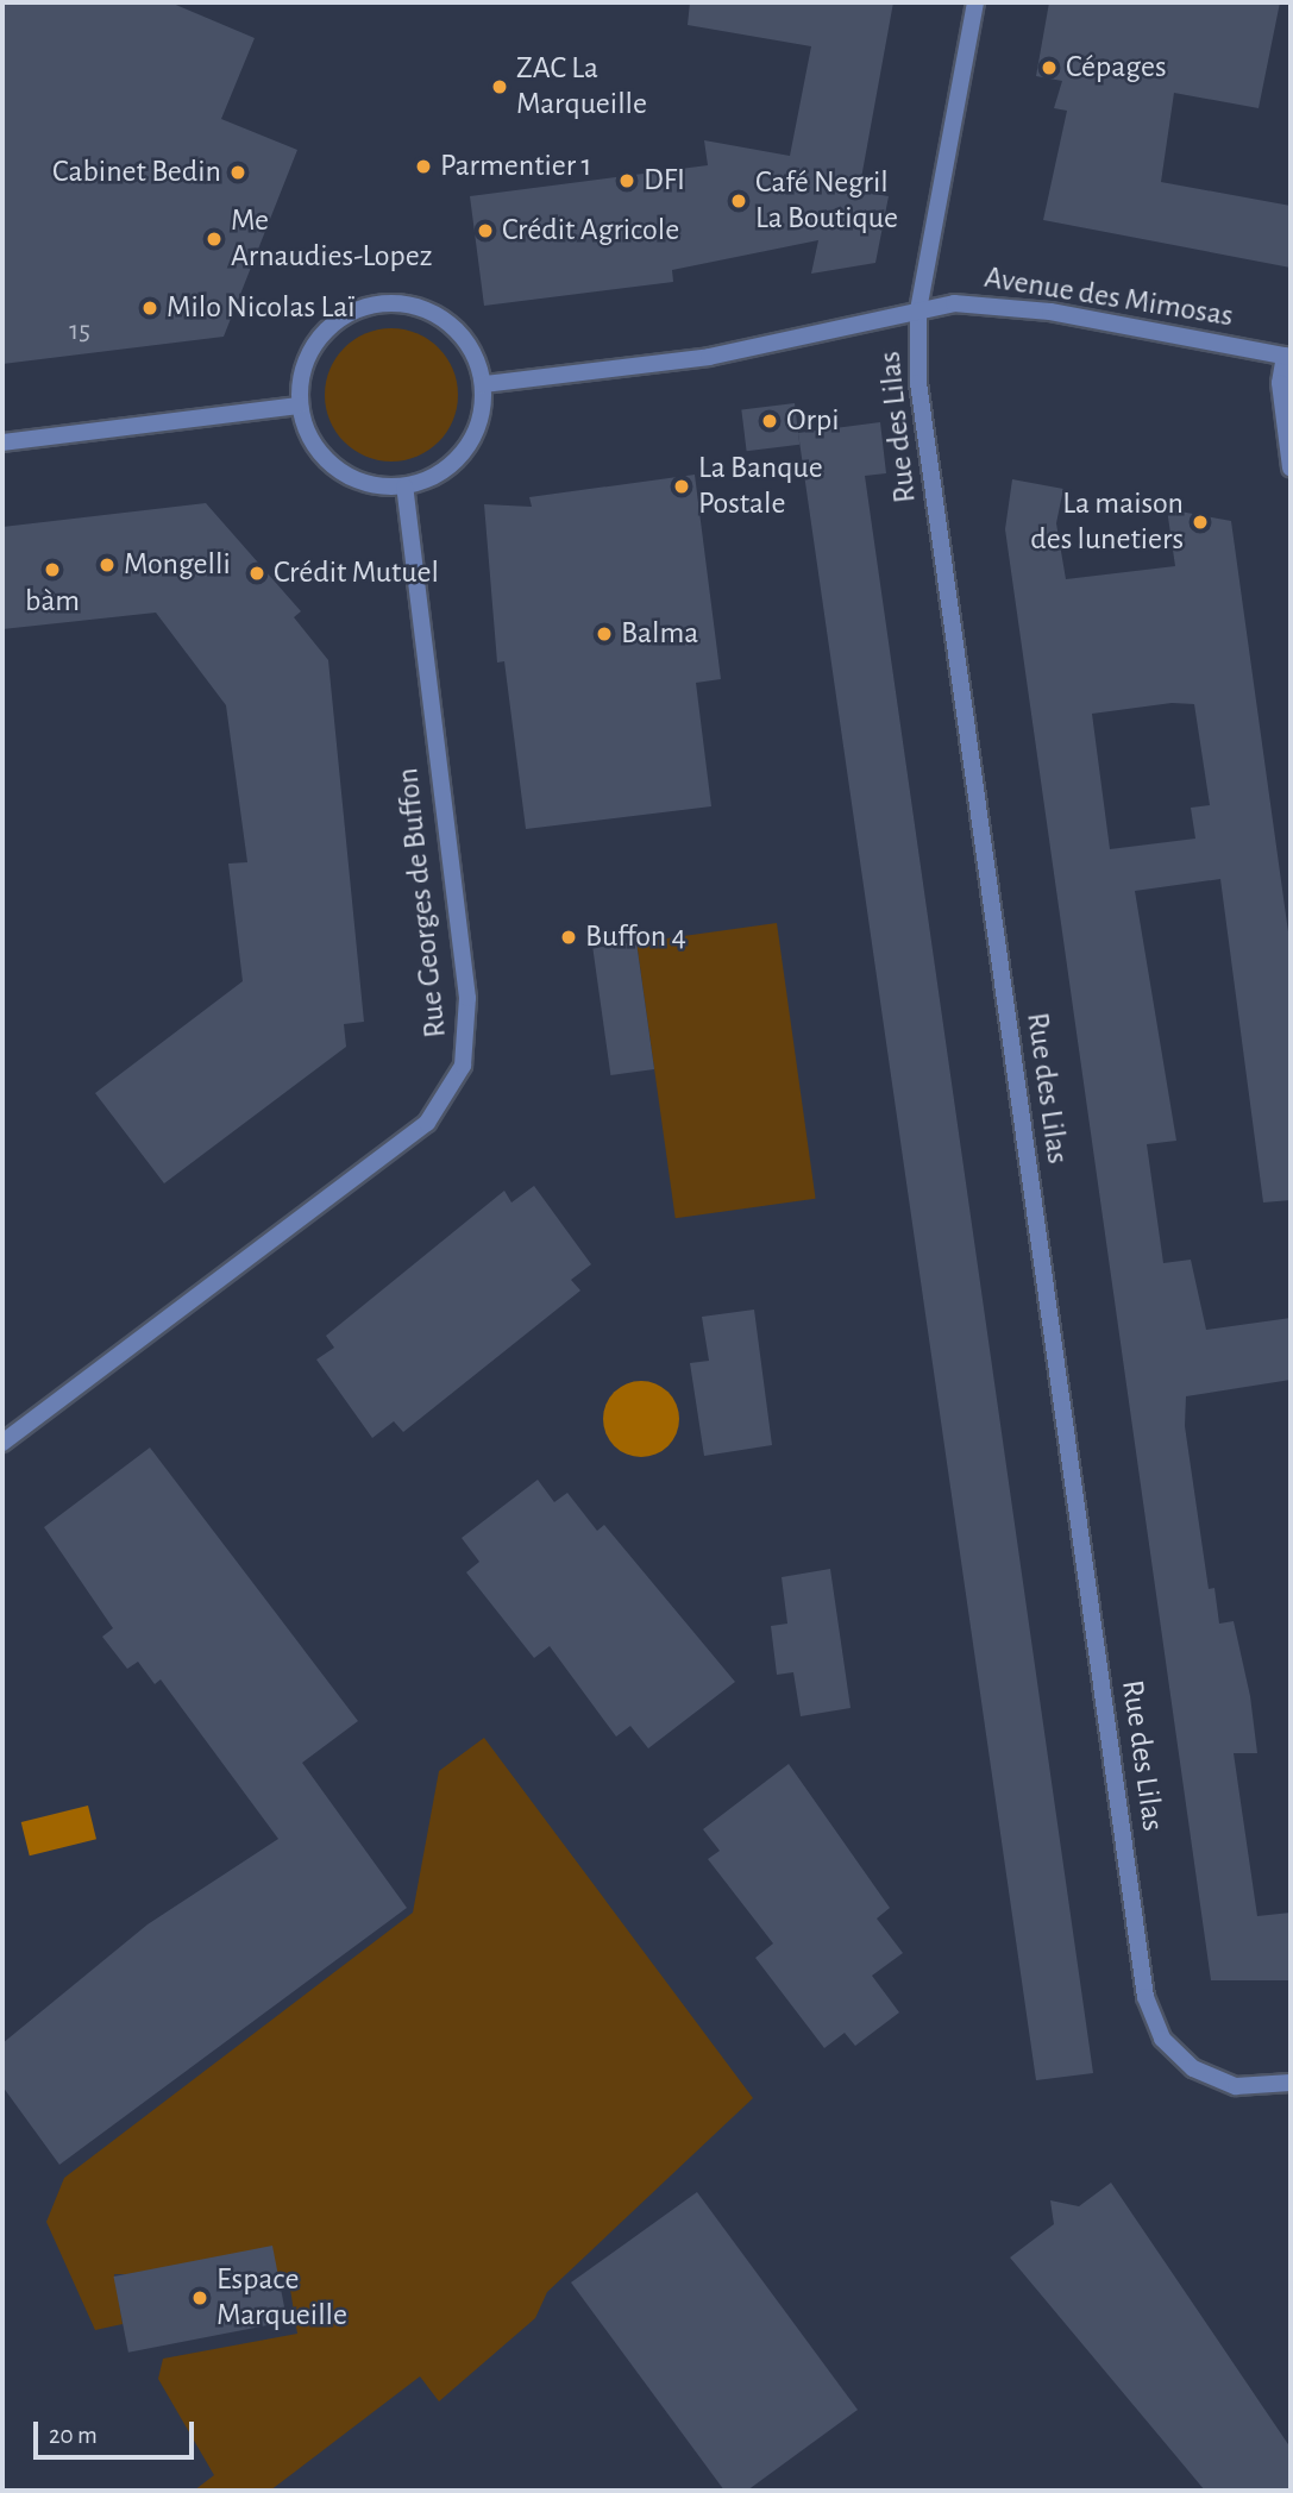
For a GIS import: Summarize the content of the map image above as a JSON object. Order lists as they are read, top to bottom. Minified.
{"streets":{"street":["Avenue des Mimosas","Rue des Lilas","Rue Georges de Buffon"]},"crossings":[["Avenue des Mimosas","Rue des Lilas"],["Avenue des Mimosas","Rue Georges de Buffon"]],"places":["Cépages","ZAC La Marqueille","Parmentier 1","Cabinet Bedin","DFI","Café Negril La Boutique","Crédit Agricole","Me Arnaudies-Lopez","Milo Nicolas Laï","Orpi","La Banque Postale","La maison des lunetiers","Mongelli","bàm","Crédit Mutuel","Balma","Buffon 4","Espace Marqueille"],"house_numbers":["15"],"scale_bar":"20 m"}
